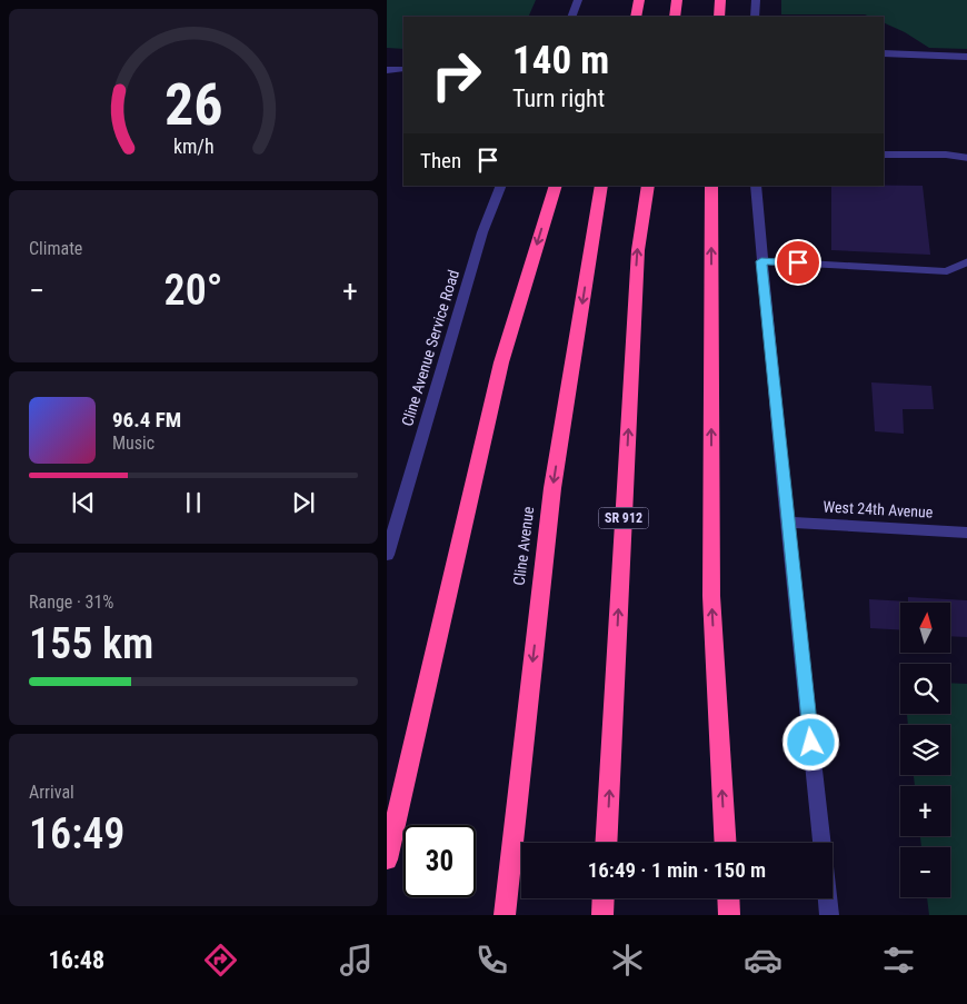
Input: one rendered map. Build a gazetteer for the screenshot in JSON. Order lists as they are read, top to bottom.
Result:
{
  "streets": {
    "highway": ["SR 912", "Cline Avenue"],
    "street": ["Cline Avenue Service Road", "West 24th Avenue"]
  },
  "north": "top",
  "page": {
    "turn": ["140 m", "Turn right"],
    "then": "Then",
    "tile": [
      "Climate",
      ["Range · 31%", "155 km"],
      ["Arrival", "16:49"]
    ],
    "heat": ["−", "20°", "+"],
    "song": ["96.4 FM", "Music"],
    "map_buttons": ["+", "−"],
    "limit": "30",
    "trip": "16:49 · 1 min · 150 m",
    "tabs": "16:48",
    "gauge": ["26", "km/h"]
  }
}
